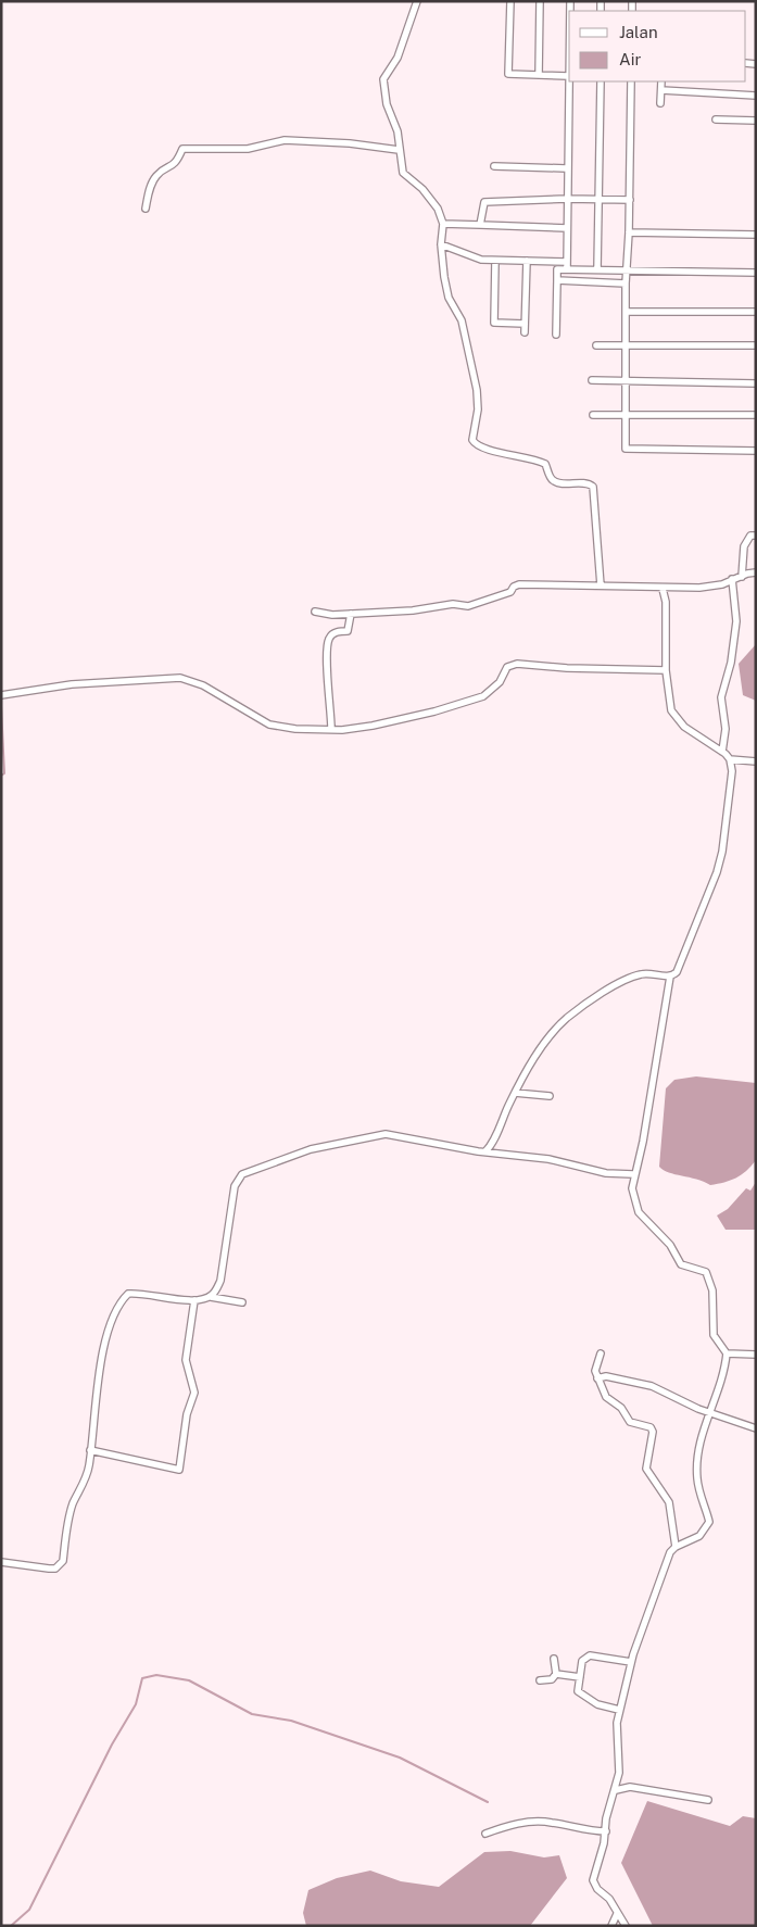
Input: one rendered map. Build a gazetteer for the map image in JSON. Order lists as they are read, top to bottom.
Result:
{
  "legend": ["Jalan", "Air"]
}
